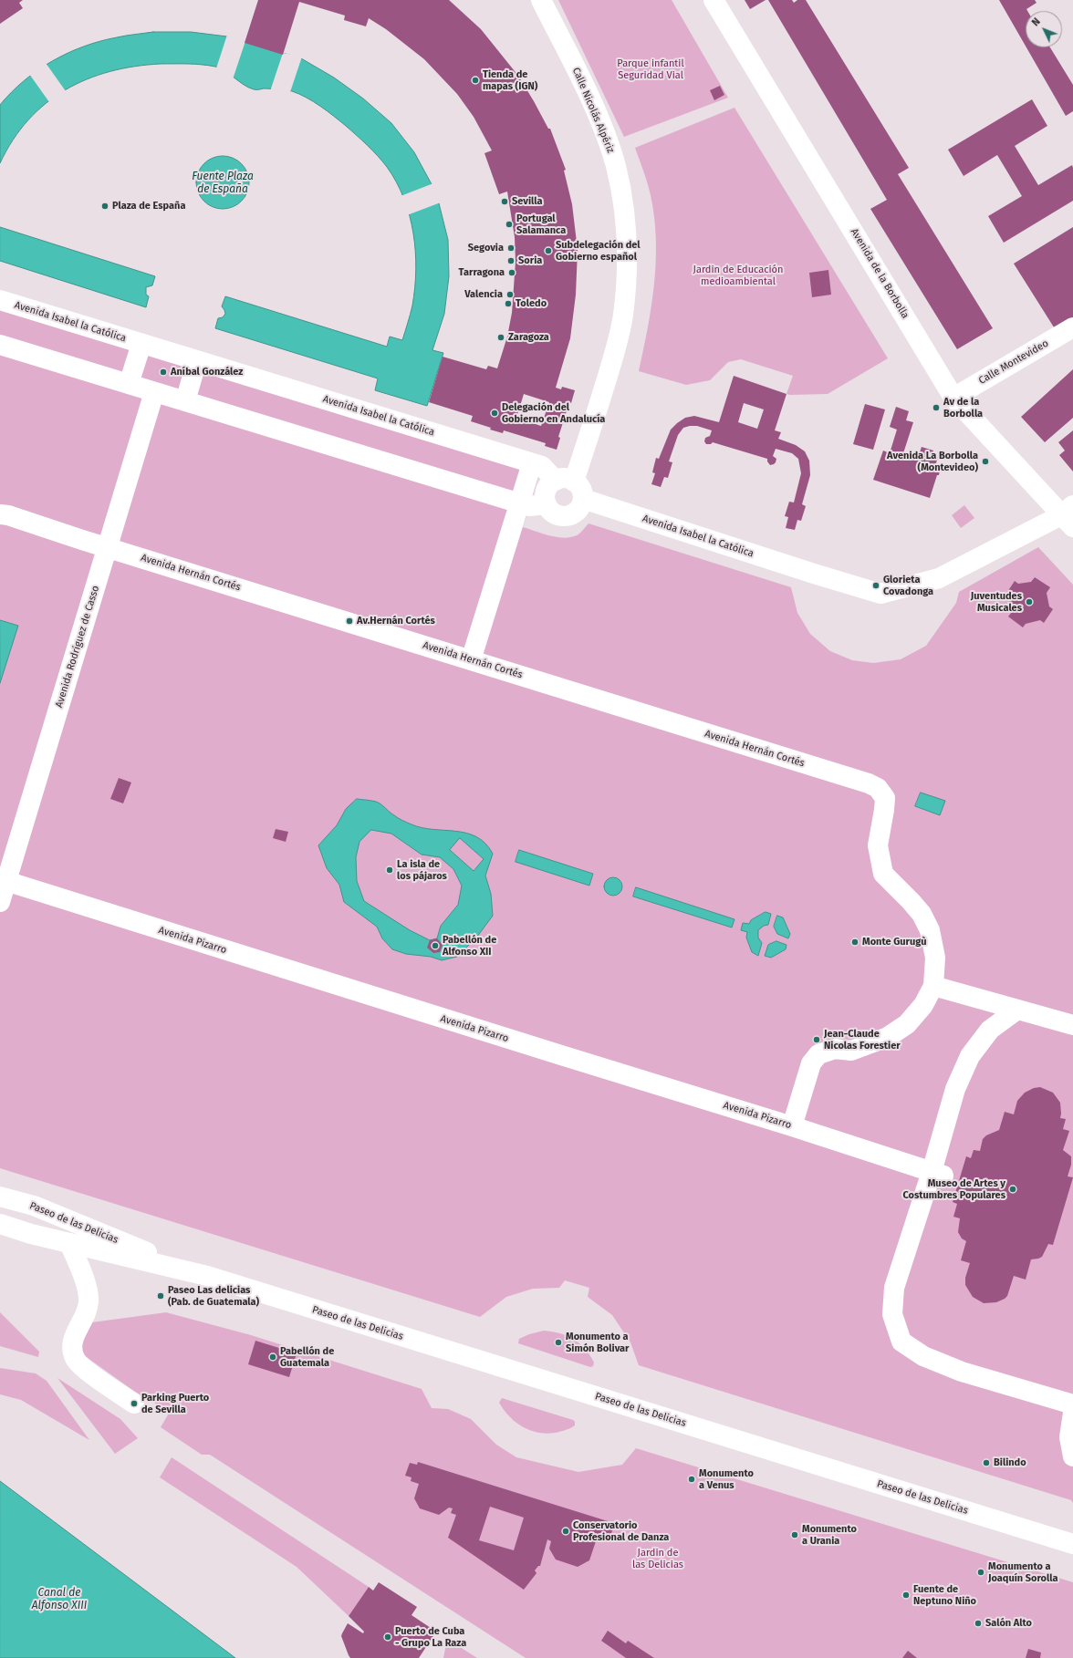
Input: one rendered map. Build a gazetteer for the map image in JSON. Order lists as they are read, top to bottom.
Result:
{
  "streets": {
    "street": [
      "Calle Nicolás Alpériz",
      "Avenida de la Borbolla",
      "Avenida Isabel la Católica",
      "Calle Montevideo",
      "Avenida Hernán Cortés",
      "Avenida Rodríguez de Casso",
      "Avenida Pizarro",
      "Paseo de las Delicias"
    ]
  },
  "crossings": [
    ["Calle Nicolás Alpériz", "Avenida Isabel la Católica"],
    ["Avenida de la Borbolla", "Avenida Isabel la Católica"],
    ["Avenida de la Borbolla", "Calle Montevideo"],
    ["Avenida Hernán Cortés", "Avenida Rodríguez de Casso"],
    ["Avenida Rodríguez de Casso", "Avenida Pizarro"]
  ],
  "water": ["Fuente Plaza de España", "Canal de Alfonso XIII"],
  "parks": ["Parque infantil Seguridad Vial", "Jardin de Educación medioambiental", "Jardin de las Delicias"],
  "places": [
    "Tienda de mapas (IGN)",
    "Sevilla",
    "Plaza de España",
    "Portugal Salamanca",
    "Segovia",
    "Subdelegación del Gobierno español",
    "Soria",
    "Tarragona",
    "Valencia",
    "Toledo",
    "Zaragoza",
    "Aníbal González",
    "Av de la Borbolla",
    "Delegación del Gobierno en Andalucía",
    "Avenida La Borbolla (Montevideo)",
    "Glorieta Covadonga",
    "Juventudes Musicales",
    "Av.Hernán Cortés",
    "La isla de los pájaros",
    "Monte Gurugù",
    "Pabellón de Alfonso XII",
    "Jean-Claude Nicolas Forestier",
    "Museo de Artes y Costumbres Populares",
    "Paseo Las delicias (Pab. de Guatemala)",
    "Monumento a Simón Bolivar",
    "Pabellón de Guatemala",
    "Parking Puerto de Sevilla",
    "Bilindo",
    "Monumento a Venus",
    "Conservatorio Profesional de Danza",
    "Monumento a Urania",
    "Monumento a Joaquín Sorolla",
    "Fuente de Neptuno Niño",
    "Salón Alto",
    "Puerto de Cuba - Grupo La Raza"
  ],
  "north": "top left"
}
